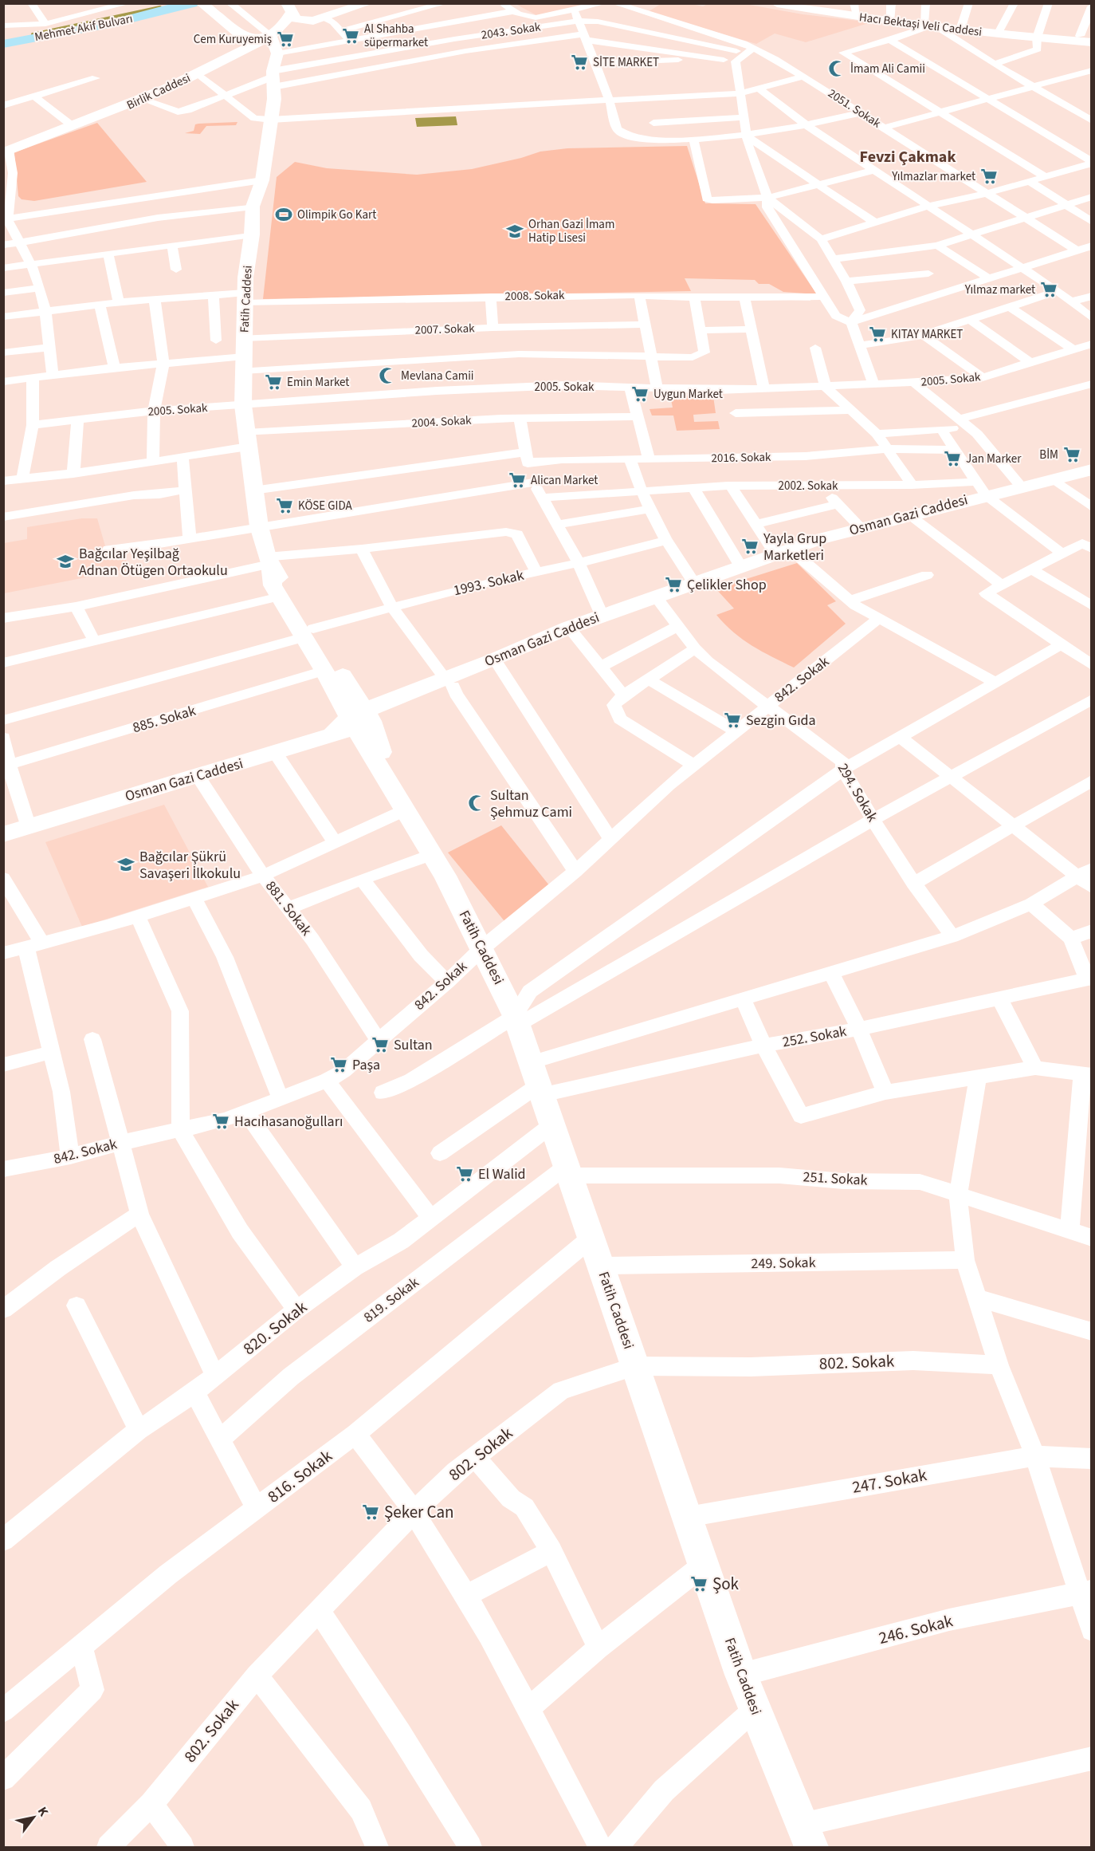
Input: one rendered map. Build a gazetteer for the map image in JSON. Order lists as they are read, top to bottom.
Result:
{
  "streets": {
    "main road": [
      "Hacı Bektaşi Veli Caddesi",
      "Mehmet Akif Bulvarı",
      "Birlik Caddesi",
      "Fatih Caddesi",
      "Osman Gazi Caddesi"
    ],
    "street": [
      "2043. Sokak",
      "2051. Sokak",
      "2008. Sokak",
      "2007. Sokak",
      "2005. Sokak",
      "2004. Sokak",
      "2016. Sokak",
      "2002. Sokak",
      "1993. Sokak",
      "842. Sokak",
      "885. Sokak",
      "294. Sokak",
      "881. Sokak",
      "252. Sokak",
      "251. Sokak",
      "249. Sokak",
      "819. Sokak",
      "820. Sokak",
      "802. Sokak",
      "816. Sokak",
      "247. Sokak",
      "246. Sokak"
    ]
  },
  "crossings": [
    ["2043. Sokak", "2051. Sokak"],
    ["2043. Sokak", "Fatih Caddesi"],
    ["2008. Sokak", "Fatih Caddesi"],
    ["Fatih Caddesi", "2007. Sokak"],
    ["Fatih Caddesi", "2005. Sokak"],
    ["Fatih Caddesi", "2004. Sokak"],
    ["Fatih Caddesi", "2016. Sokak"],
    ["Fatih Caddesi", "Osman Gazi Caddesi"],
    ["Fatih Caddesi", "1993. Sokak"],
    ["Fatih Caddesi", "842. Sokak"],
    ["Fatih Caddesi", "885. Sokak"],
    ["Fatih Caddesi", "252. Sokak"],
    ["Fatih Caddesi", "251. Sokak"],
    ["Fatih Caddesi", "249. Sokak"],
    ["Fatih Caddesi", "819. Sokak"],
    ["Fatih Caddesi", "820. Sokak"],
    ["Fatih Caddesi", "802. Sokak"],
    ["Fatih Caddesi", "816. Sokak"],
    ["Fatih Caddesi", "247. Sokak"],
    ["Fatih Caddesi", "246. Sokak"],
    ["2002. Sokak", "Osman Gazi Caddesi"],
    ["Osman Gazi Caddesi", "294. Sokak"],
    ["Osman Gazi Caddesi", "881. Sokak"],
    ["842. Sokak", "294. Sokak"],
    ["842. Sokak", "881. Sokak"],
    ["251. Sokak", "819. Sokak"]
  ],
  "districts": ["Fevzi Çakmak"],
  "places": {
    "supermarket": [
      "Al Shahba süpermarket",
      "Cem Kuruyemiş",
      "SİTE MARKET",
      "Yılmazlar market",
      "Yılmaz market",
      "KITAY MARKET",
      "Emin Market",
      "Uygun Market",
      "BİM",
      "Jan Marker",
      "Alican Market",
      "KÖSE GIDA",
      "Yayla Grup Marketleri",
      "Çelikler Shop",
      "Sezgin Gıda",
      "Sultan",
      "Paşa",
      "Hacıhasanoğulları",
      "El Walid",
      "Şeker Can",
      "Şok"
    ],
    "mosque": ["İmam Ali Camii", "Mevlana Camii", "Sultan Şehmuz Cami"],
    "sports": ["Olimpik Go Kart"],
    "school or university": ["Orhan Gazi İmam Hatip Lisesi", "Bağcılar Yeşilbağ Adnan Ötügen Ortaokulu", "Bağcılar Şükrü Savaşeri İlkokulu"]
  },
  "north": "top right"
}
